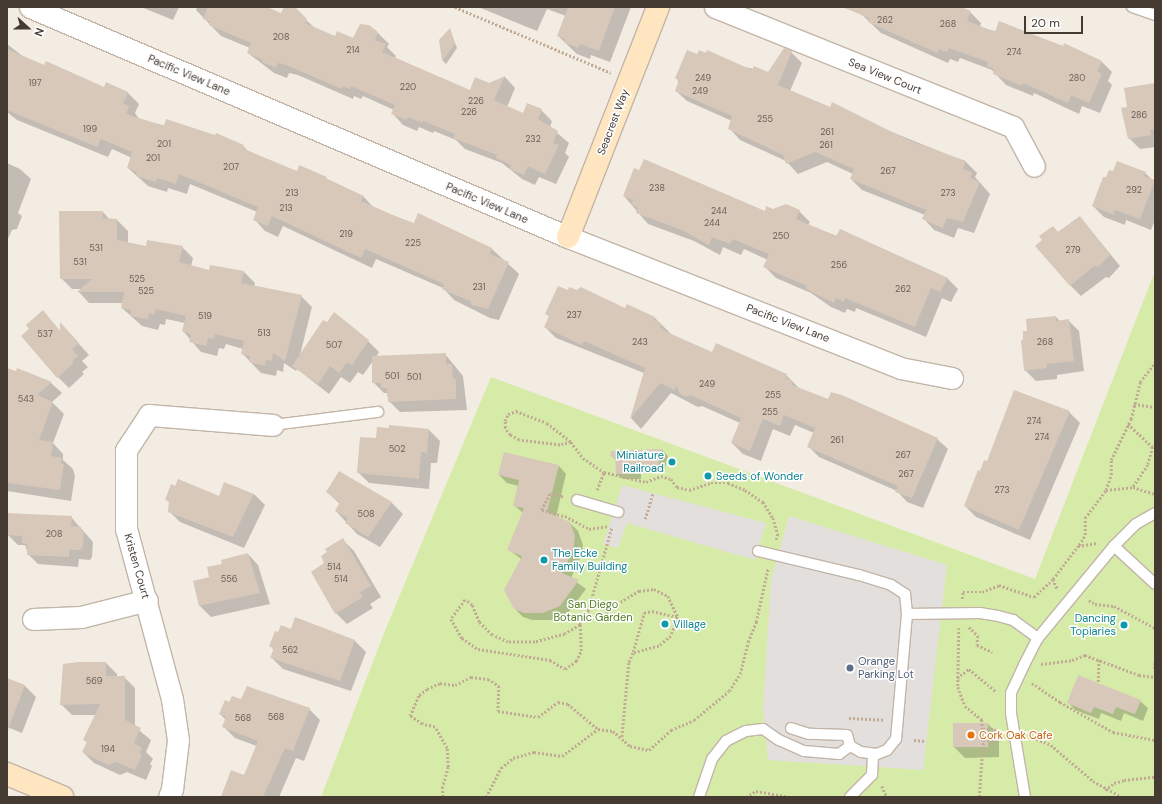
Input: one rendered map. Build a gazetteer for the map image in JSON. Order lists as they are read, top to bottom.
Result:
{
  "streets": {
    "street": [
      "Pacific View Lane",
      "Sea View Court",
      "Seacrest Way",
      "Kristen Court"
    ]
  },
  "crossings": [
    ["Pacific View Lane", "Seacrest Way"]
  ],
  "parks": ["San Diego Botanic Garden"],
  "places": [
    "Miniature Railroad",
    "Seeds of Wonder",
    "The Ecke Family Building",
    "Village",
    "Dancing Topiaries",
    "Orange Parking Lot",
    "Cork Oak Cafe"
  ],
  "house_numbers": [
    "262",
    "268",
    "208",
    "214",
    "274",
    "249",
    "280",
    "197",
    "220",
    "249",
    "226",
    "226",
    "286",
    "255",
    "199",
    "261",
    "232",
    "201",
    "261",
    "201",
    "207",
    "267",
    "238",
    "292",
    "213",
    "273",
    "213",
    "244",
    "244",
    "219",
    "250",
    "225",
    "531",
    "279",
    "531",
    "256",
    "525",
    "231",
    "262",
    "525",
    "237",
    "519",
    "513",
    "537",
    "243",
    "268",
    "507",
    "501",
    "501",
    "249",
    "255",
    "543",
    "255",
    "274",
    "274",
    "261",
    "502",
    "267",
    "267",
    "273",
    "508",
    "208",
    "514",
    "556",
    "514",
    "562",
    "569",
    "568",
    "568",
    "194"
  ],
  "scale_bar": "20 m",
  "north": "right"
}
